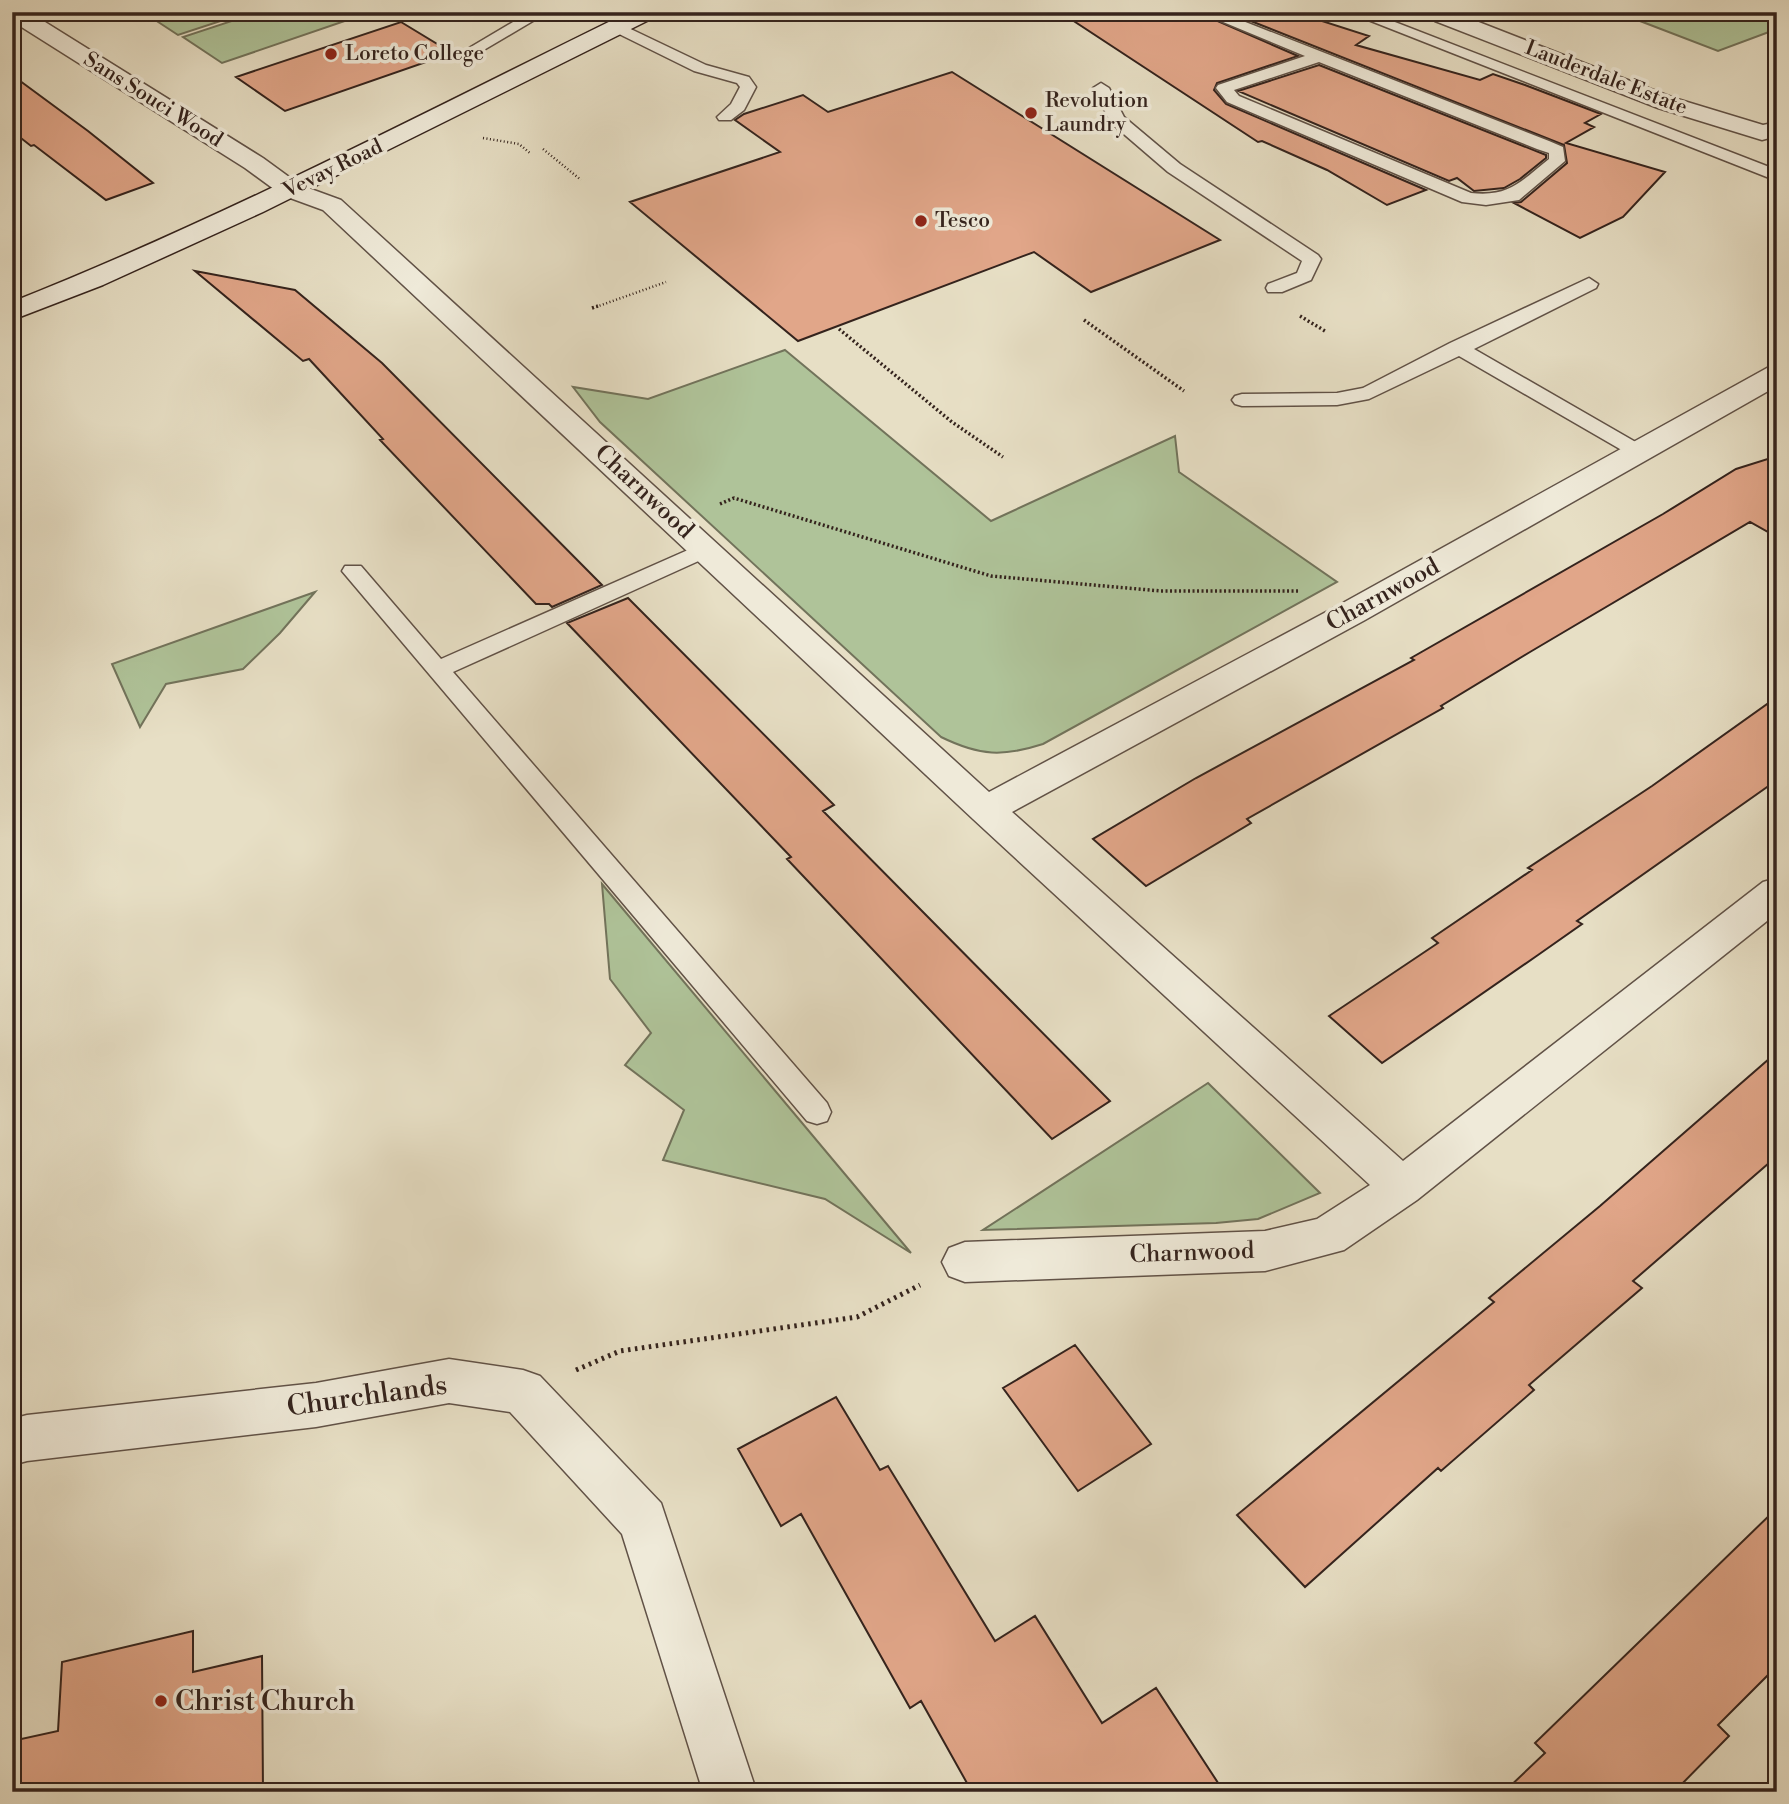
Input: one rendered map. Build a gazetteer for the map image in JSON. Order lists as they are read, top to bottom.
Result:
{
  "streets": {
    "street": [
      "Lauderdale Estate",
      "Sans Souci Wood",
      "Vevay Road",
      "Charnwood",
      "Churchlands"
    ]
  },
  "crossings": [
    ["Sans Souci Wood", "Vevay Road"],
    ["Sans Souci Wood", "Charnwood"],
    ["Vevay Road", "Charnwood"]
  ],
  "places": [
    "Loreto College",
    "Revolution Laundry",
    "Tesco",
    "Christ Church"
  ]
}
